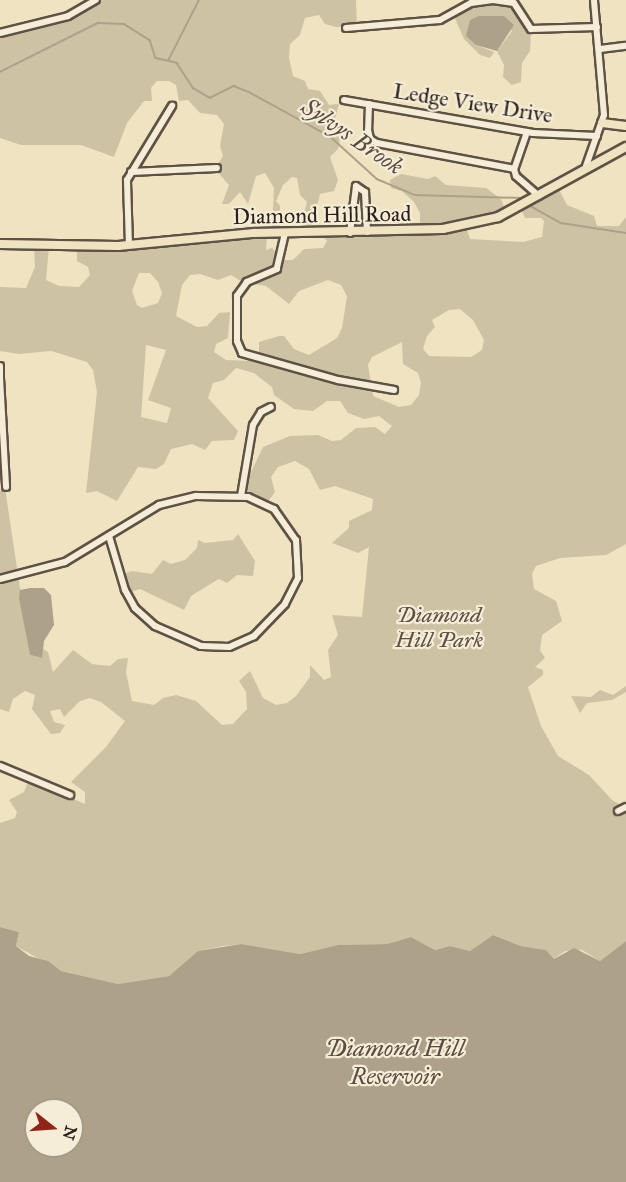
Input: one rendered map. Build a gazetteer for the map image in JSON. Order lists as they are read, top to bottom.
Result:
{
  "streets": {
    "main road": ["Diamond Hill Road"],
    "street": ["Ledge View Drive"]
  },
  "water": ["Sylvys Brook", "Diamond Hill Reservoir"],
  "parks": ["Diamond Hill Park"],
  "north": "right"
}
